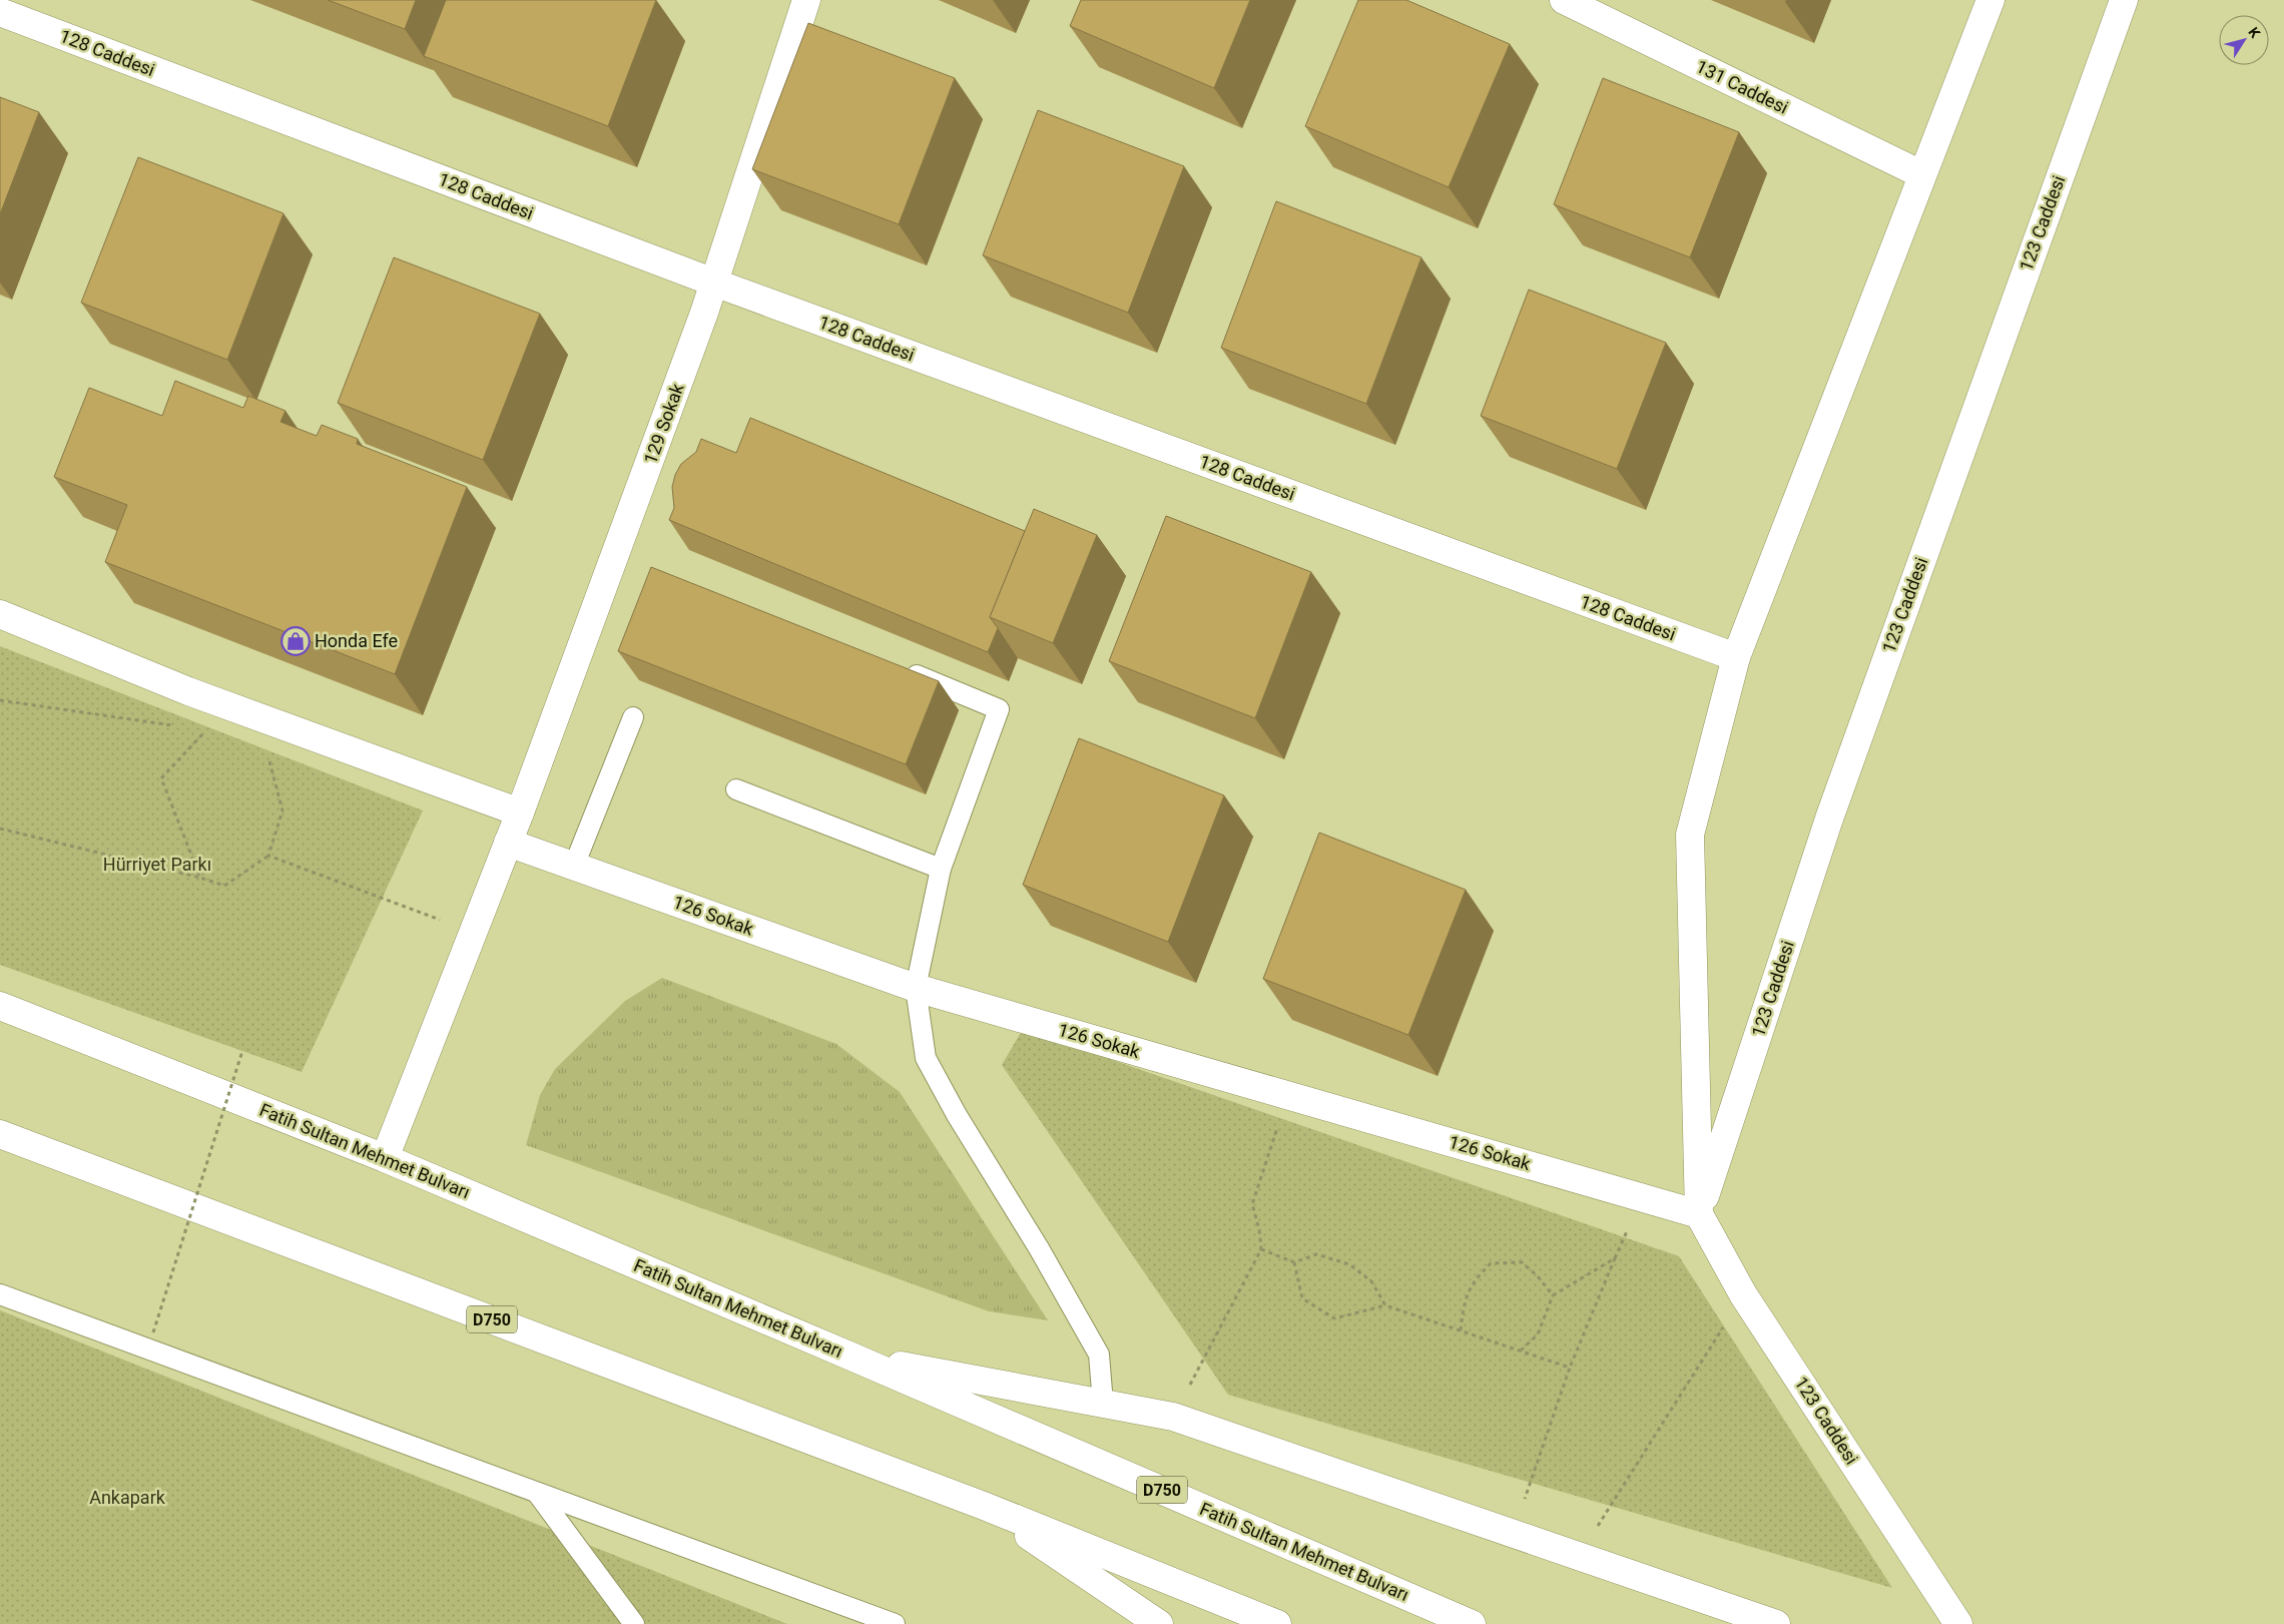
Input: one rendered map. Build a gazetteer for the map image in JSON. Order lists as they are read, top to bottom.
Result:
{
  "streets": {
    "main road": [
      "128 Caddesi",
      "131 Caddesi",
      "123 Caddesi",
      "129 Sokak",
      "126 Sokak",
      "Fatih Sultan Mehmet Bulvarı",
      "D750"
    ]
  },
  "crossings": [
    ["128 Caddesi", "123 Caddesi"],
    ["128 Caddesi", "129 Sokak"],
    ["131 Caddesi", "123 Caddesi"],
    ["123 Caddesi", "126 Sokak"],
    ["129 Sokak", "126 Sokak"],
    ["129 Sokak", "Fatih Sultan Mehmet Bulvarı"]
  ],
  "parks": ["Hürriyet Parkı", "Ankapark"],
  "places": {
    "shop": ["Honda Efe"]
  },
  "north": "top right"
}
